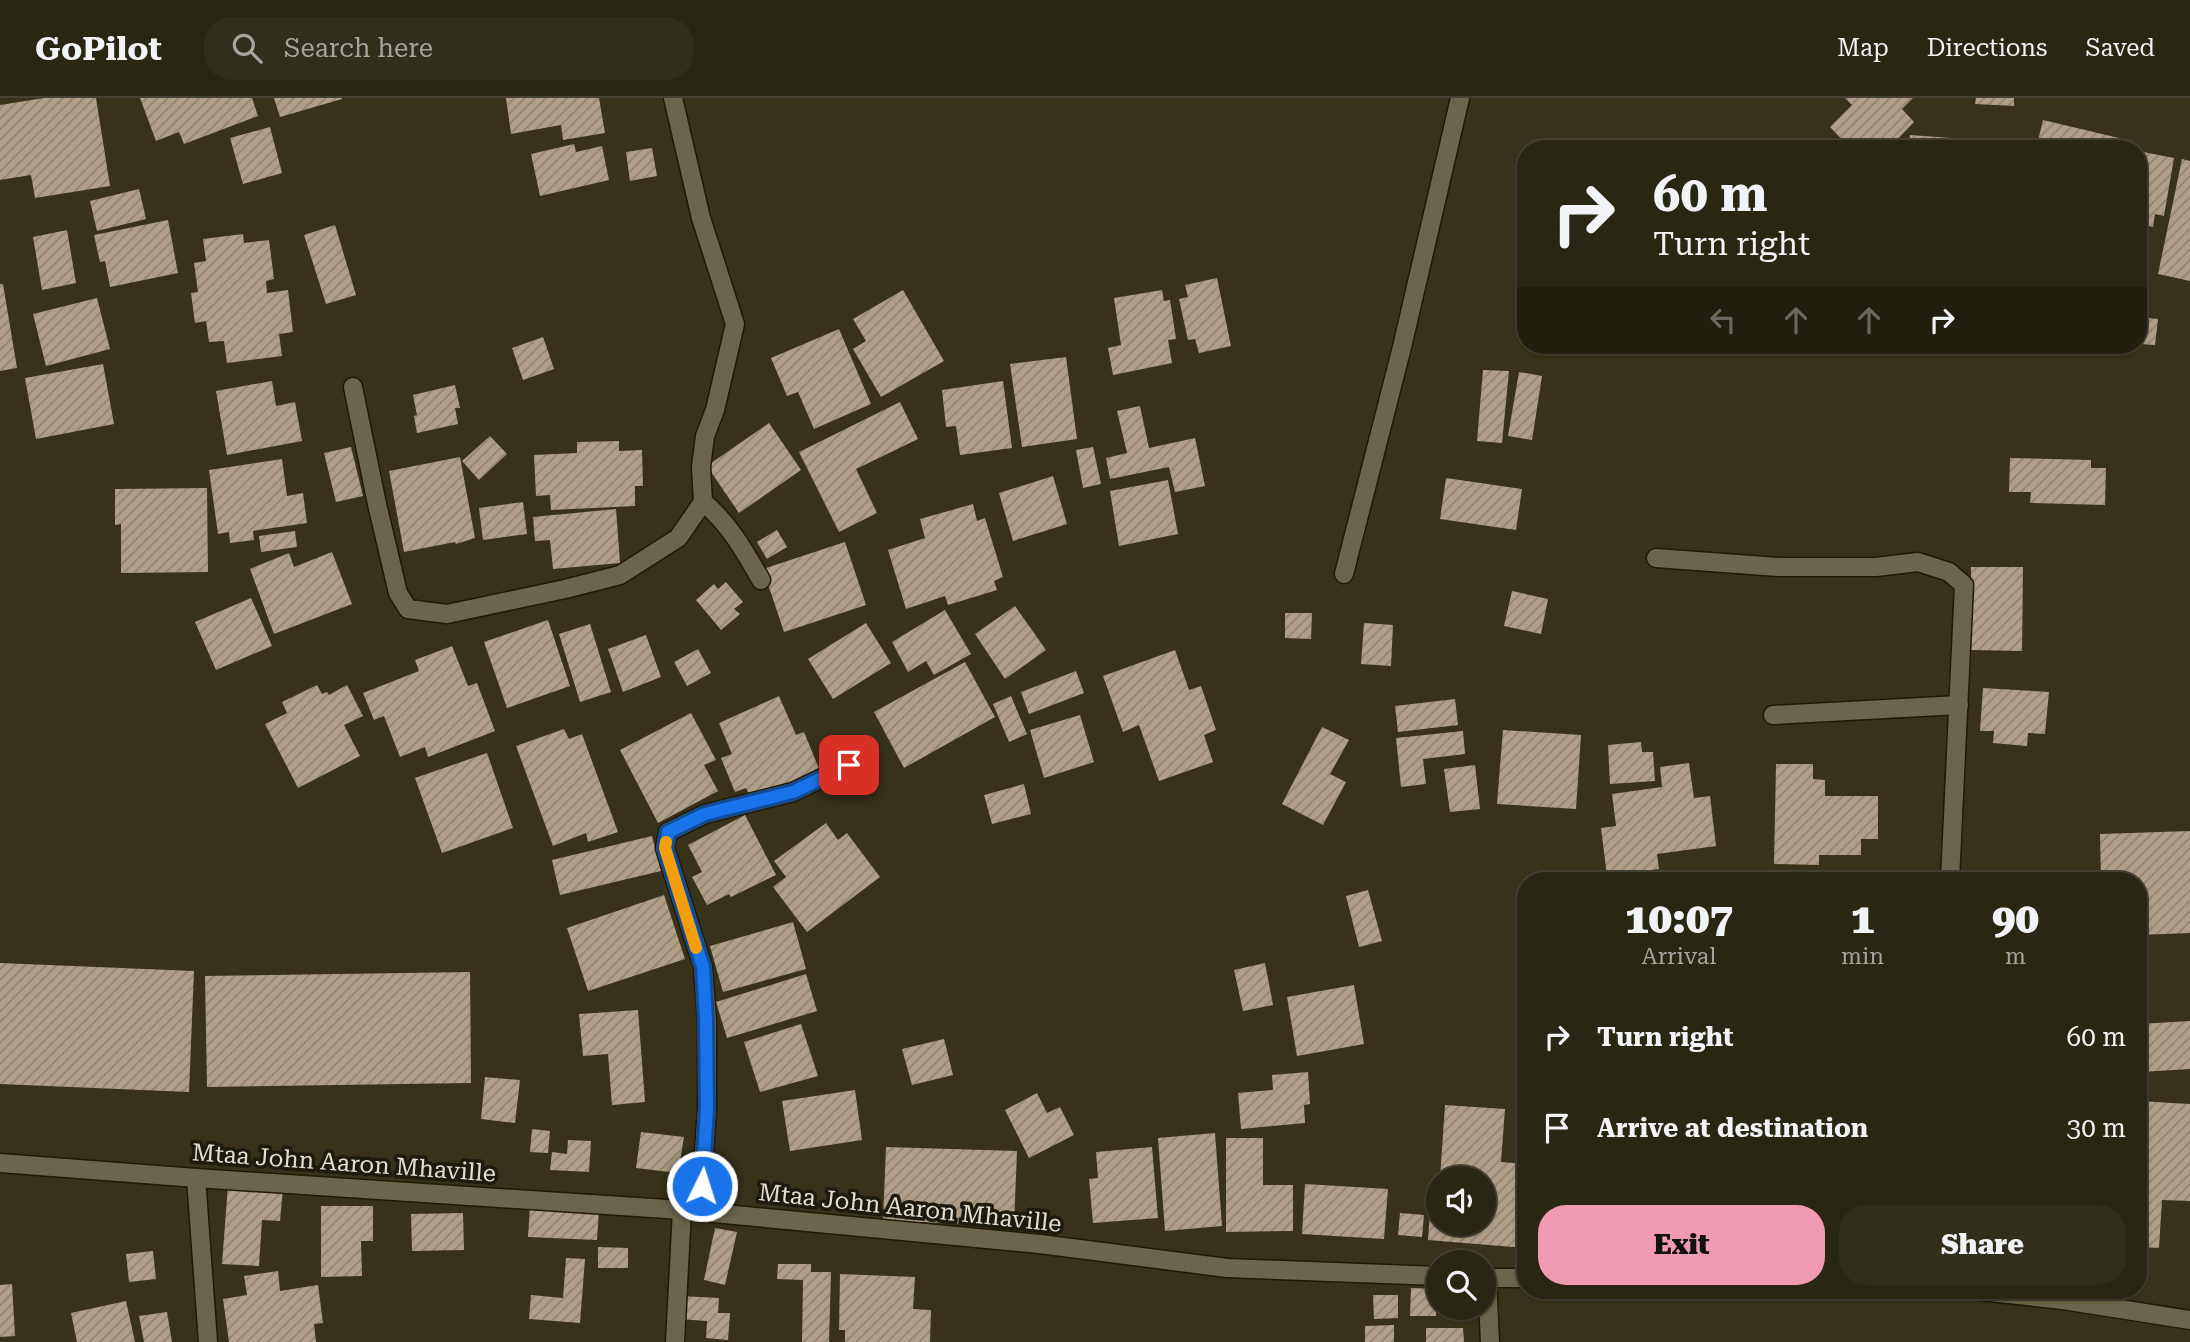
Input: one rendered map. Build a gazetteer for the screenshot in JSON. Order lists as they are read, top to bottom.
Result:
{
  "streets": {
    "street": ["Mtaa John Aaron Mhaville"]
  },
  "page": {
    "header": "GoPilot",
    "search": "Search here",
    "nav": ["Map", "Directions", "Saved"],
    "turn": ["60 m", "Turn right"],
    "eta": [
      "10:07",
      "Arrival",
      "1",
      "min",
      "90",
      "m"
    ],
    "list": [
      {
        "name": "Turn right",
        "value": "60 m"
      },
      {
        "name": "Arrive at destination",
        "value": "30 m"
      }
    ],
    "buttons": ["Exit", "Share"]
  }
}
